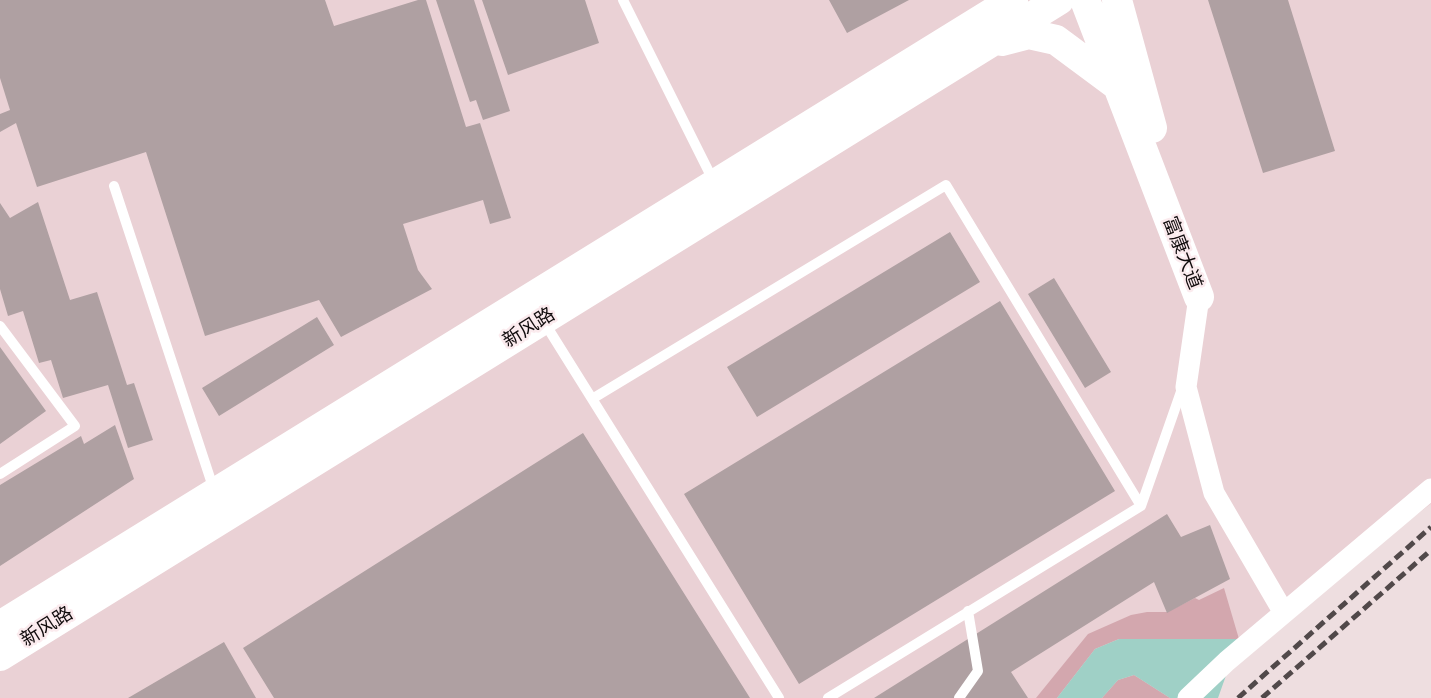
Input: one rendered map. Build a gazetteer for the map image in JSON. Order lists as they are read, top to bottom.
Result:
{
  "streets": {
    "main road": ["富康大道", "新风路"]
  }
}
